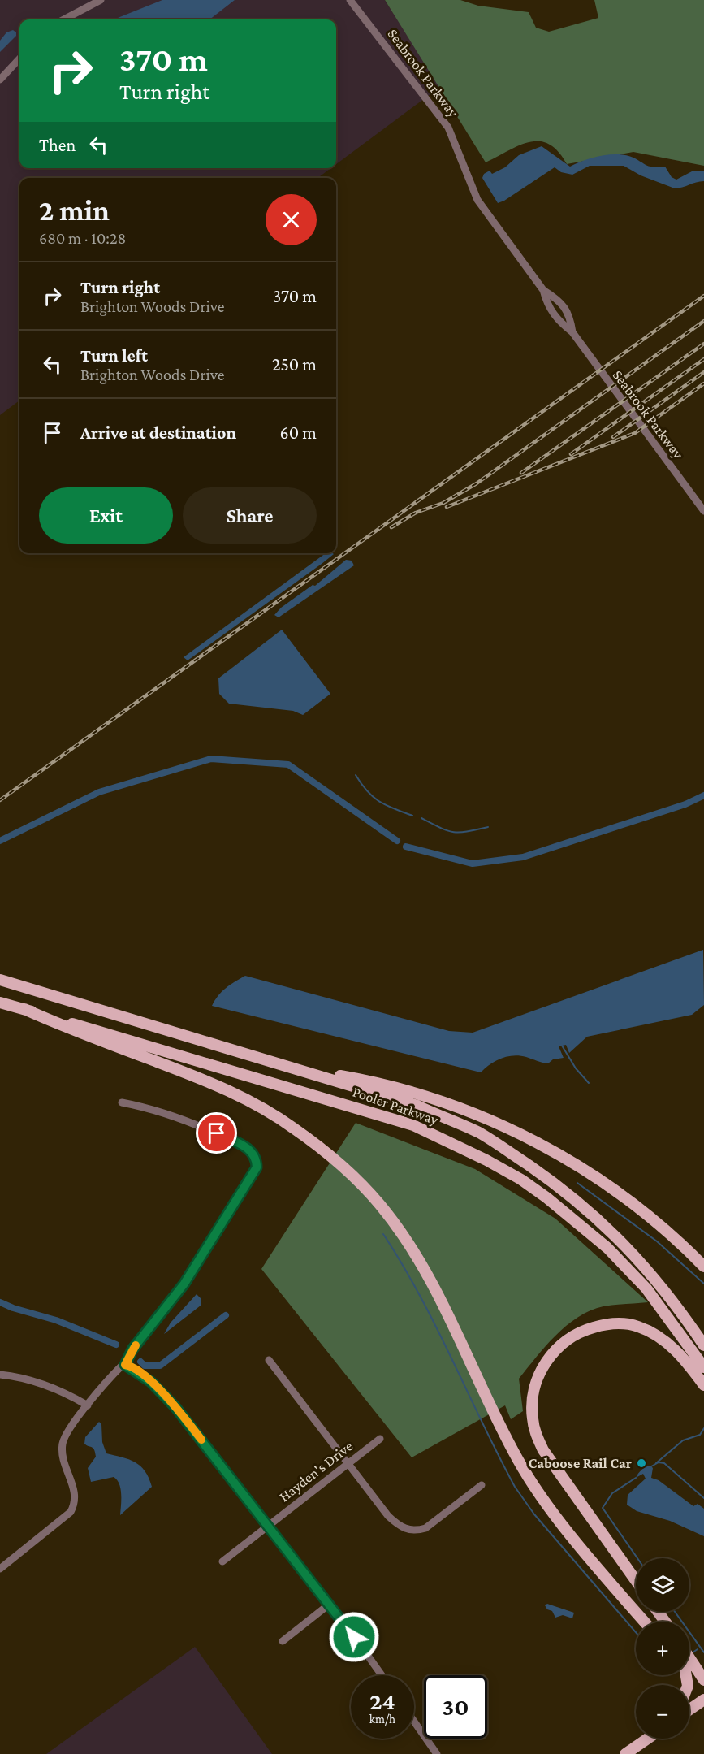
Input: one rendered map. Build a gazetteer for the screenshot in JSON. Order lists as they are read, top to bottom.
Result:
{
  "streets": {
    "main road": ["Pooler Parkway"],
    "street": ["Seabrook Parkway", "Hayden's Drive"]
  },
  "places": ["Caboose Rail Car"],
  "page": {
    "turn": ["370 m", "Turn right"],
    "then": "Then",
    "heading": ["2 min", "680 m · 10:28"],
    "list": [
      {
        "name": "Turn right",
        "note": "Brighton Woods Drive",
        "value": "370 m"
      },
      {
        "name": "Turn left",
        "note": "Brighton Woods Drive",
        "value": "250 m"
      },
      {
        "name": "Arrive at destination",
        "value": "60 m"
      }
    ],
    "buttons": ["Exit", "Share"],
    "map_buttons": ["+", "−"],
    "speed": "24 km/h",
    "limit": "30"
  }
}
